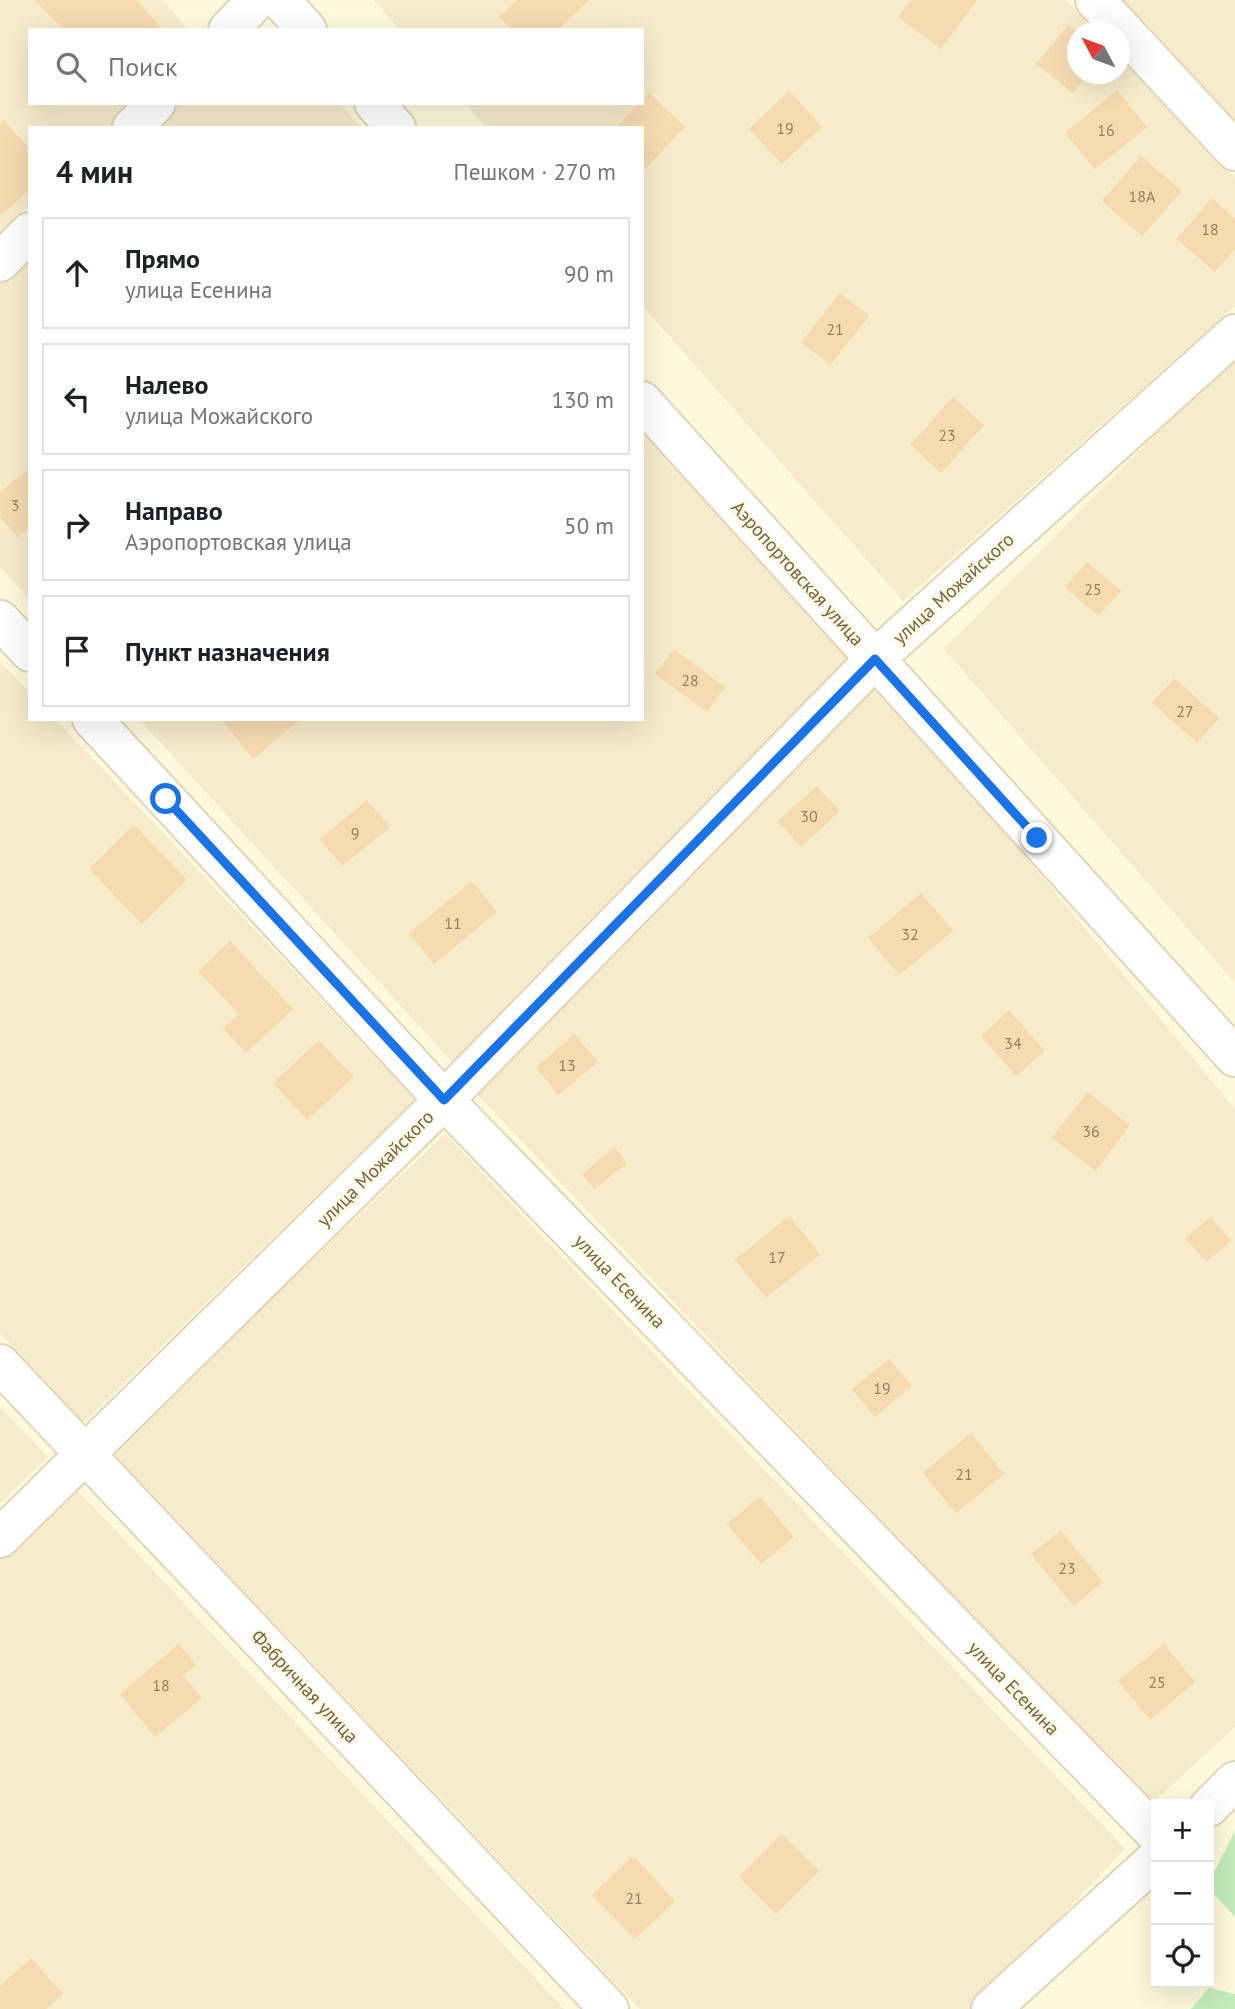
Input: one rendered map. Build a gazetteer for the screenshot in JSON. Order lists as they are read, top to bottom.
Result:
{
  "streets": {
    "street": [
      "Аэропортовская улица",
      "улица Можайского",
      "улица Есенина",
      "Фабричная улица"
    ]
  },
  "crossings": [
    ["Аэропортовская улица", "улица Можайского"],
    ["улица Можайского", "улица Есенина"],
    ["улица Можайского", "Фабричная улица"]
  ],
  "house_numbers": [
    "19",
    "16",
    "18А",
    "18",
    "21",
    "23",
    "3",
    "25",
    "28",
    "27",
    "30",
    "9",
    "11",
    "32",
    "34",
    "13",
    "36",
    "17",
    "19",
    "21",
    "23",
    "25",
    "18",
    "21"
  ],
  "north": "top left",
  "page": {
    "search": "Поиск",
    "heading": ["4 мин", "Пешком · 270 m"],
    "list": [
      ["Прямо", "улица Есенина", "90 m"],
      ["Налево", "улица Можайского", "130 m"],
      ["Направо", "Аэропортовская улица", "50 m"],
      "Пункт назначения"
    ],
    "map_buttons": ["+", "−"]
  }
}
